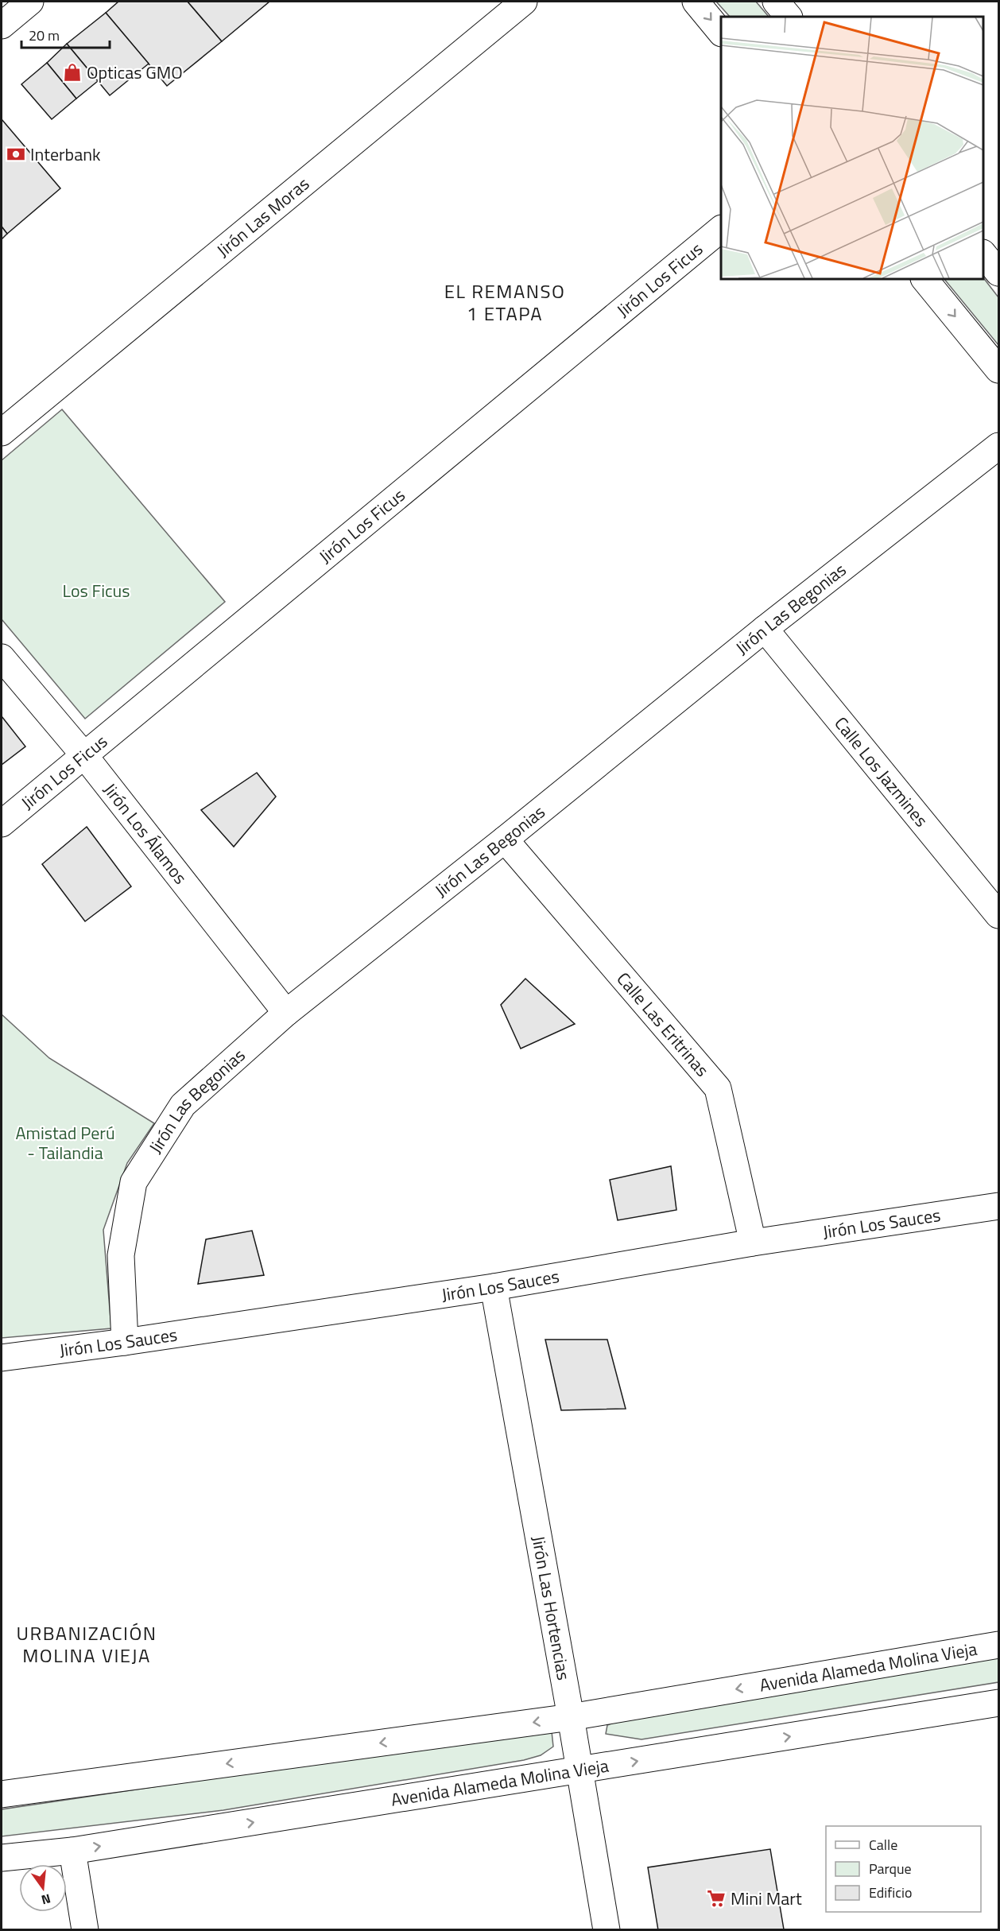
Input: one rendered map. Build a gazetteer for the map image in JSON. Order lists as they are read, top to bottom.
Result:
{
  "streets": {
    "street": [
      "Jirón Las Moras",
      "Jirón Los Ficus",
      "Jirón Las Begonias",
      "Calle Los Jazmines",
      "Jirón Los Álamos",
      "Calle Las Eritrinas",
      "Jirón Los Sauces",
      "Jirón Las Hortencias",
      "Avenida Alameda Molina Vieja"
    ]
  },
  "crossings": [
    ["Jirón Los Ficus", "Jirón Los Álamos"],
    ["Jirón Las Begonias", "Calle Los Jazmines"],
    ["Jirón Las Begonias", "Jirón Los Álamos"],
    ["Jirón Las Begonias", "Calle Las Eritrinas"],
    ["Jirón Las Begonias", "Jirón Los Sauces"],
    ["Calle Las Eritrinas", "Jirón Los Sauces"],
    ["Jirón Los Sauces", "Jirón Las Hortencias"],
    ["Jirón Las Hortencias", "Avenida Alameda Molina Vieja"]
  ],
  "districts": ["EL REMANSO 1 ETAPA", "URBANIZACIÓN MOLINA VIEJA"],
  "parks": ["Los Ficus", "Amistad Perú - Tailandia"],
  "places": {
    "shop": ["Opticas GMO"],
    "bank": ["Interbank"],
    "supermarket": ["Mini Mart"]
  },
  "legend": ["Calle", "Parque", "Edificio"],
  "scale_bar": "20 m",
  "north": "bottom"
}
